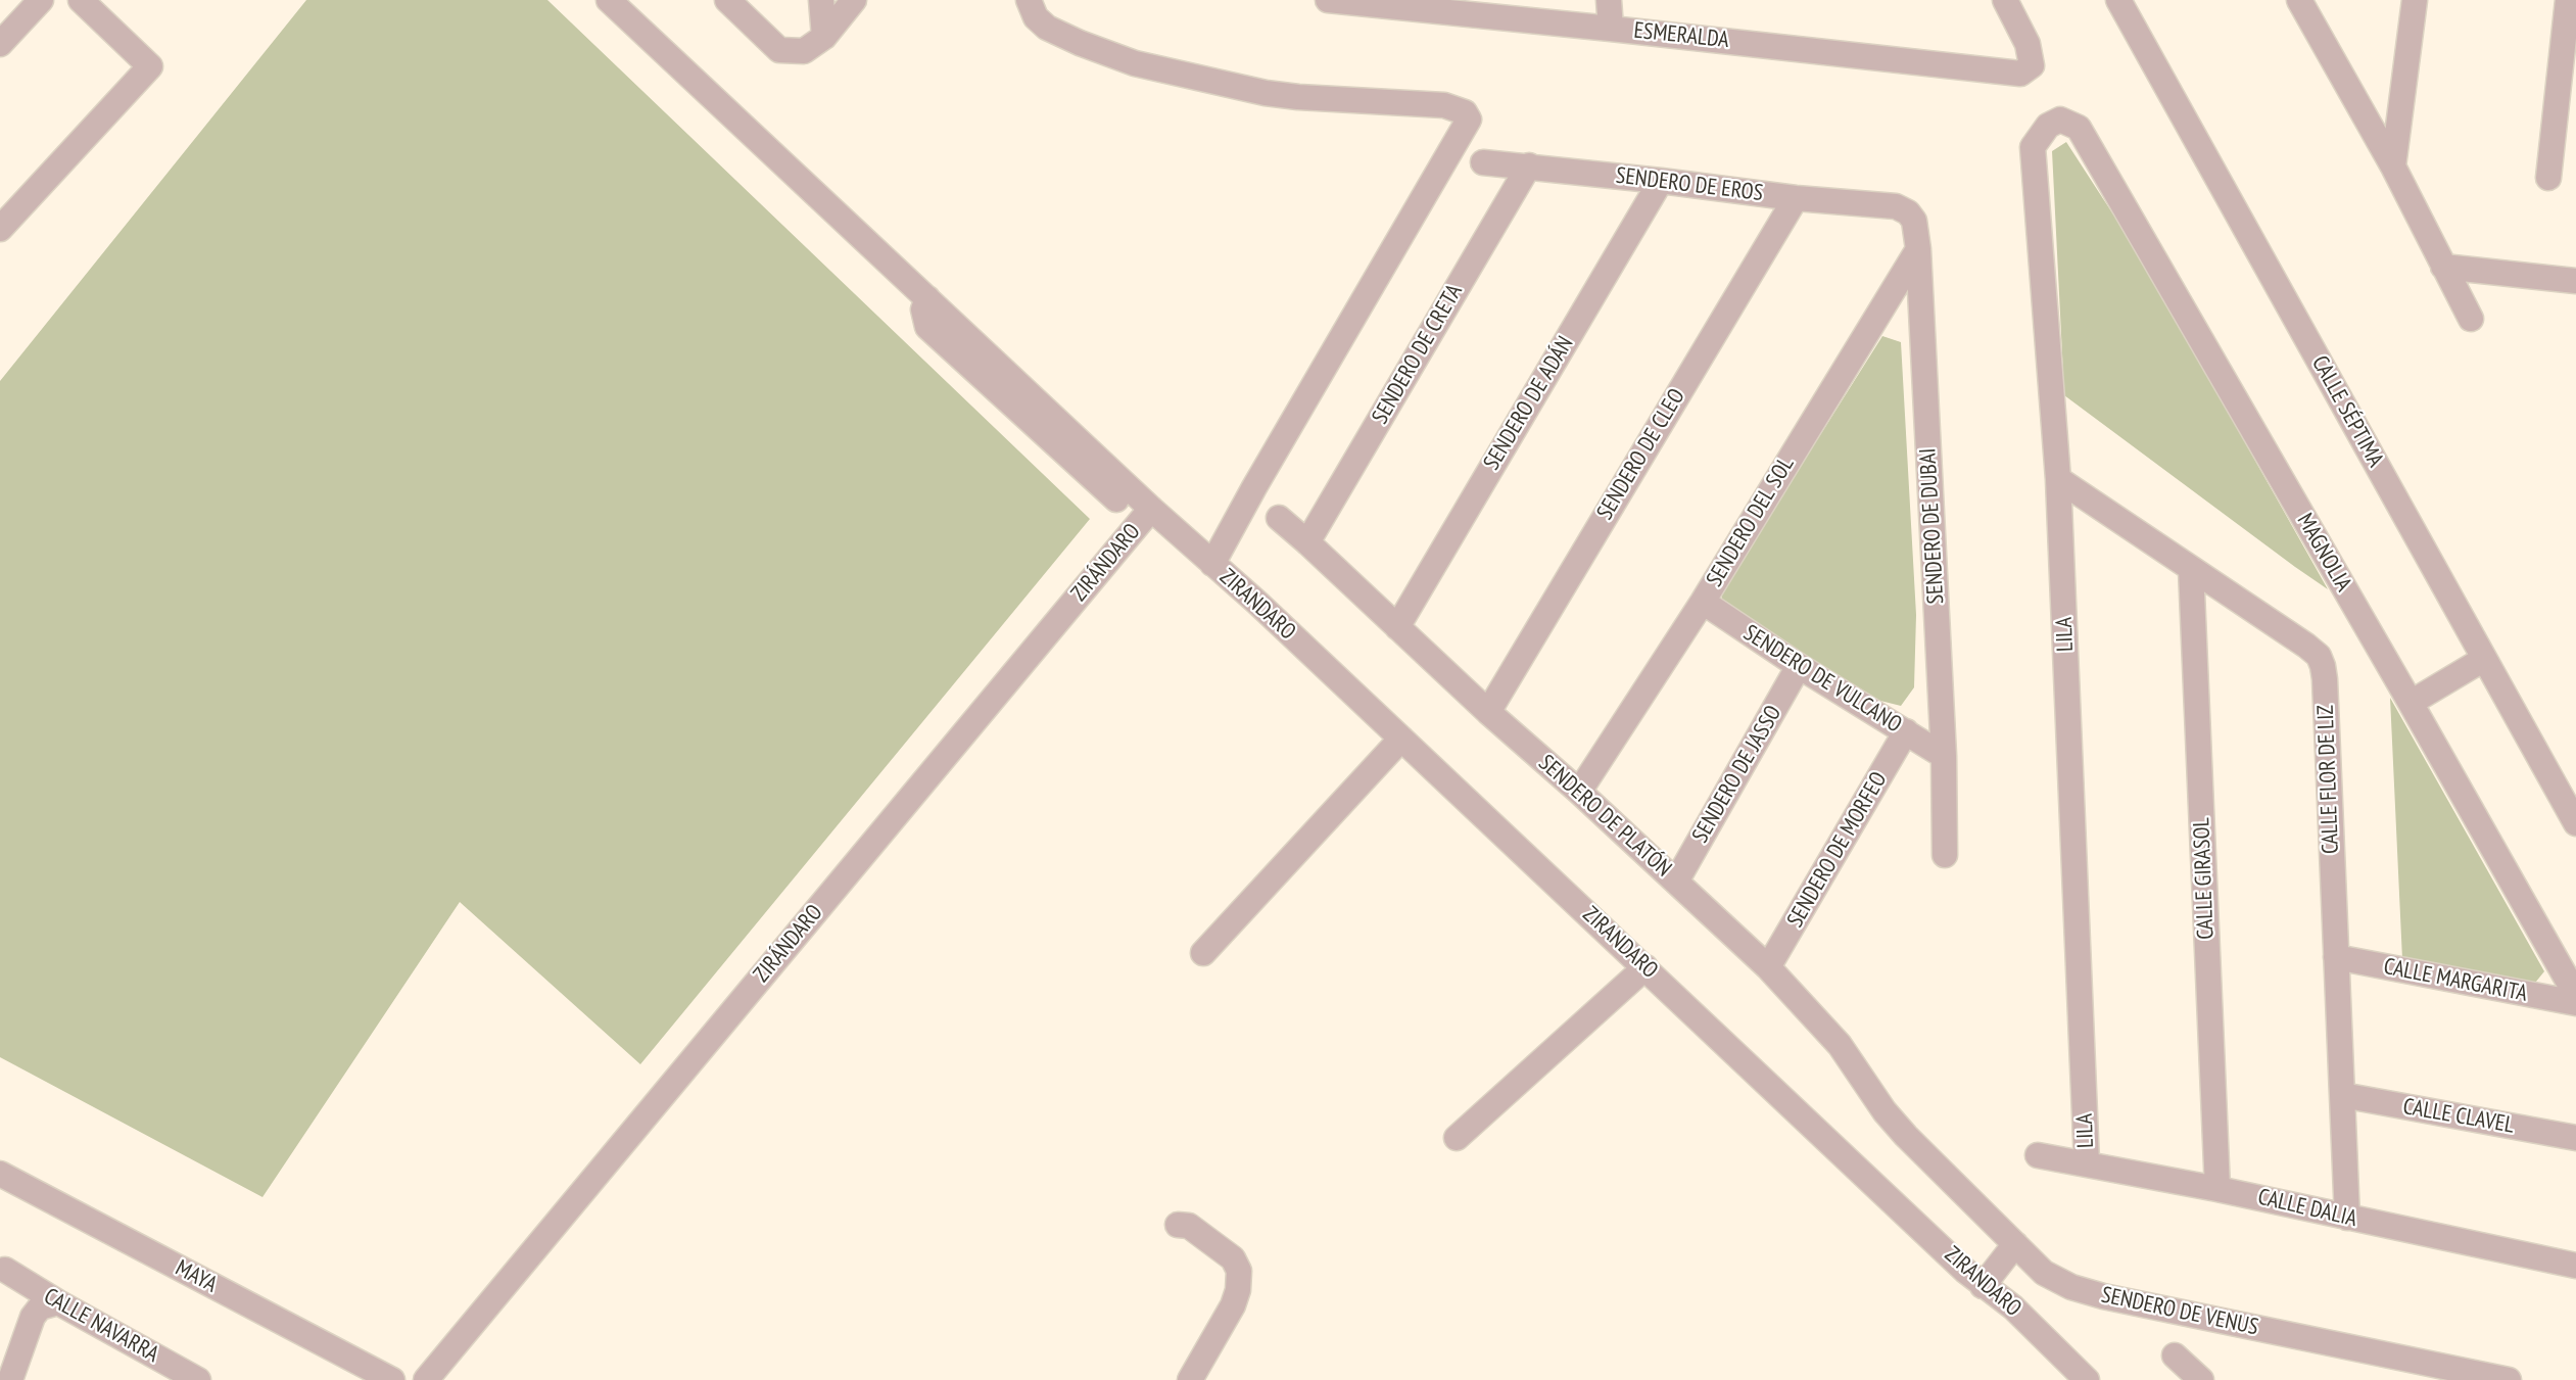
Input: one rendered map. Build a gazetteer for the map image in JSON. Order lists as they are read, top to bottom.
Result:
{
  "streets": {
    "street": [
      "ESMERALDA",
      "SENDERO DE EROS",
      "SENDERO DE CRETA",
      "SENDERO DE ADÁN",
      "CALLE SÉPTIMA",
      "SENDERO DE CLEO",
      "SENDERO DEL SOL",
      "SENDERO DE DUBAI",
      "MAGNOLIA",
      "ZIRÁNDARO",
      "ZIRANDARO",
      "LILA",
      "SENDERO DE VULCANO",
      "SENDERO DE JASSO",
      "CALLE FLOR DE LIZ",
      "SENDERO DE PLATÓN",
      "SENDERO DE MORFEO",
      "CALLE GIRASOL",
      "CALLE MARGARITA",
      "CALLE CLAVEL",
      "CALLE DALIA",
      "MAYA",
      "SENDERO DE VENUS",
      "CALLE NAVARRA"
    ]
  },
  "crossings": [
    ["SENDERO DE EROS", "SENDERO DE CRETA"],
    ["SENDERO DE EROS", "SENDERO DE ADÁN"],
    ["SENDERO DE EROS", "SENDERO DE CLEO"],
    ["SENDERO DE EROS", "SENDERO DE DUBAI"],
    ["SENDERO DE CRETA", "SENDERO DE PLATÓN"],
    ["SENDERO DE ADÁN", "SENDERO DE PLATÓN"],
    ["SENDERO DE CLEO", "SENDERO DE PLATÓN"],
    ["SENDERO DEL SOL", "SENDERO DE DUBAI"],
    ["SENDERO DEL SOL", "SENDERO DE VULCANO"],
    ["SENDERO DEL SOL", "SENDERO DE PLATÓN"],
    ["SENDERO DE DUBAI", "SENDERO DE VULCANO"],
    ["MAGNOLIA", "LILA"],
    ["ZIRÁNDARO", "ZIRANDARO"],
    ["LILA", "CALLE FLOR DE LIZ"],
    ["LILA", "CALLE DALIA"],
    ["SENDERO DE VULCANO", "SENDERO DE JASSO"],
    ["SENDERO DE VULCANO", "SENDERO DE MORFEO"],
    ["SENDERO DE JASSO", "SENDERO DE PLATÓN"],
    ["CALLE FLOR DE LIZ", "CALLE GIRASOL"],
    ["CALLE FLOR DE LIZ", "CALLE MARGARITA"],
    ["CALLE FLOR DE LIZ", "CALLE CLAVEL"],
    ["CALLE FLOR DE LIZ", "CALLE DALIA"],
    ["SENDERO DE PLATÓN", "SENDERO DE MORFEO"],
    ["SENDERO DE PLATÓN", "SENDERO DE VENUS"],
    ["CALLE GIRASOL", "CALLE DALIA"]
  ]
}
